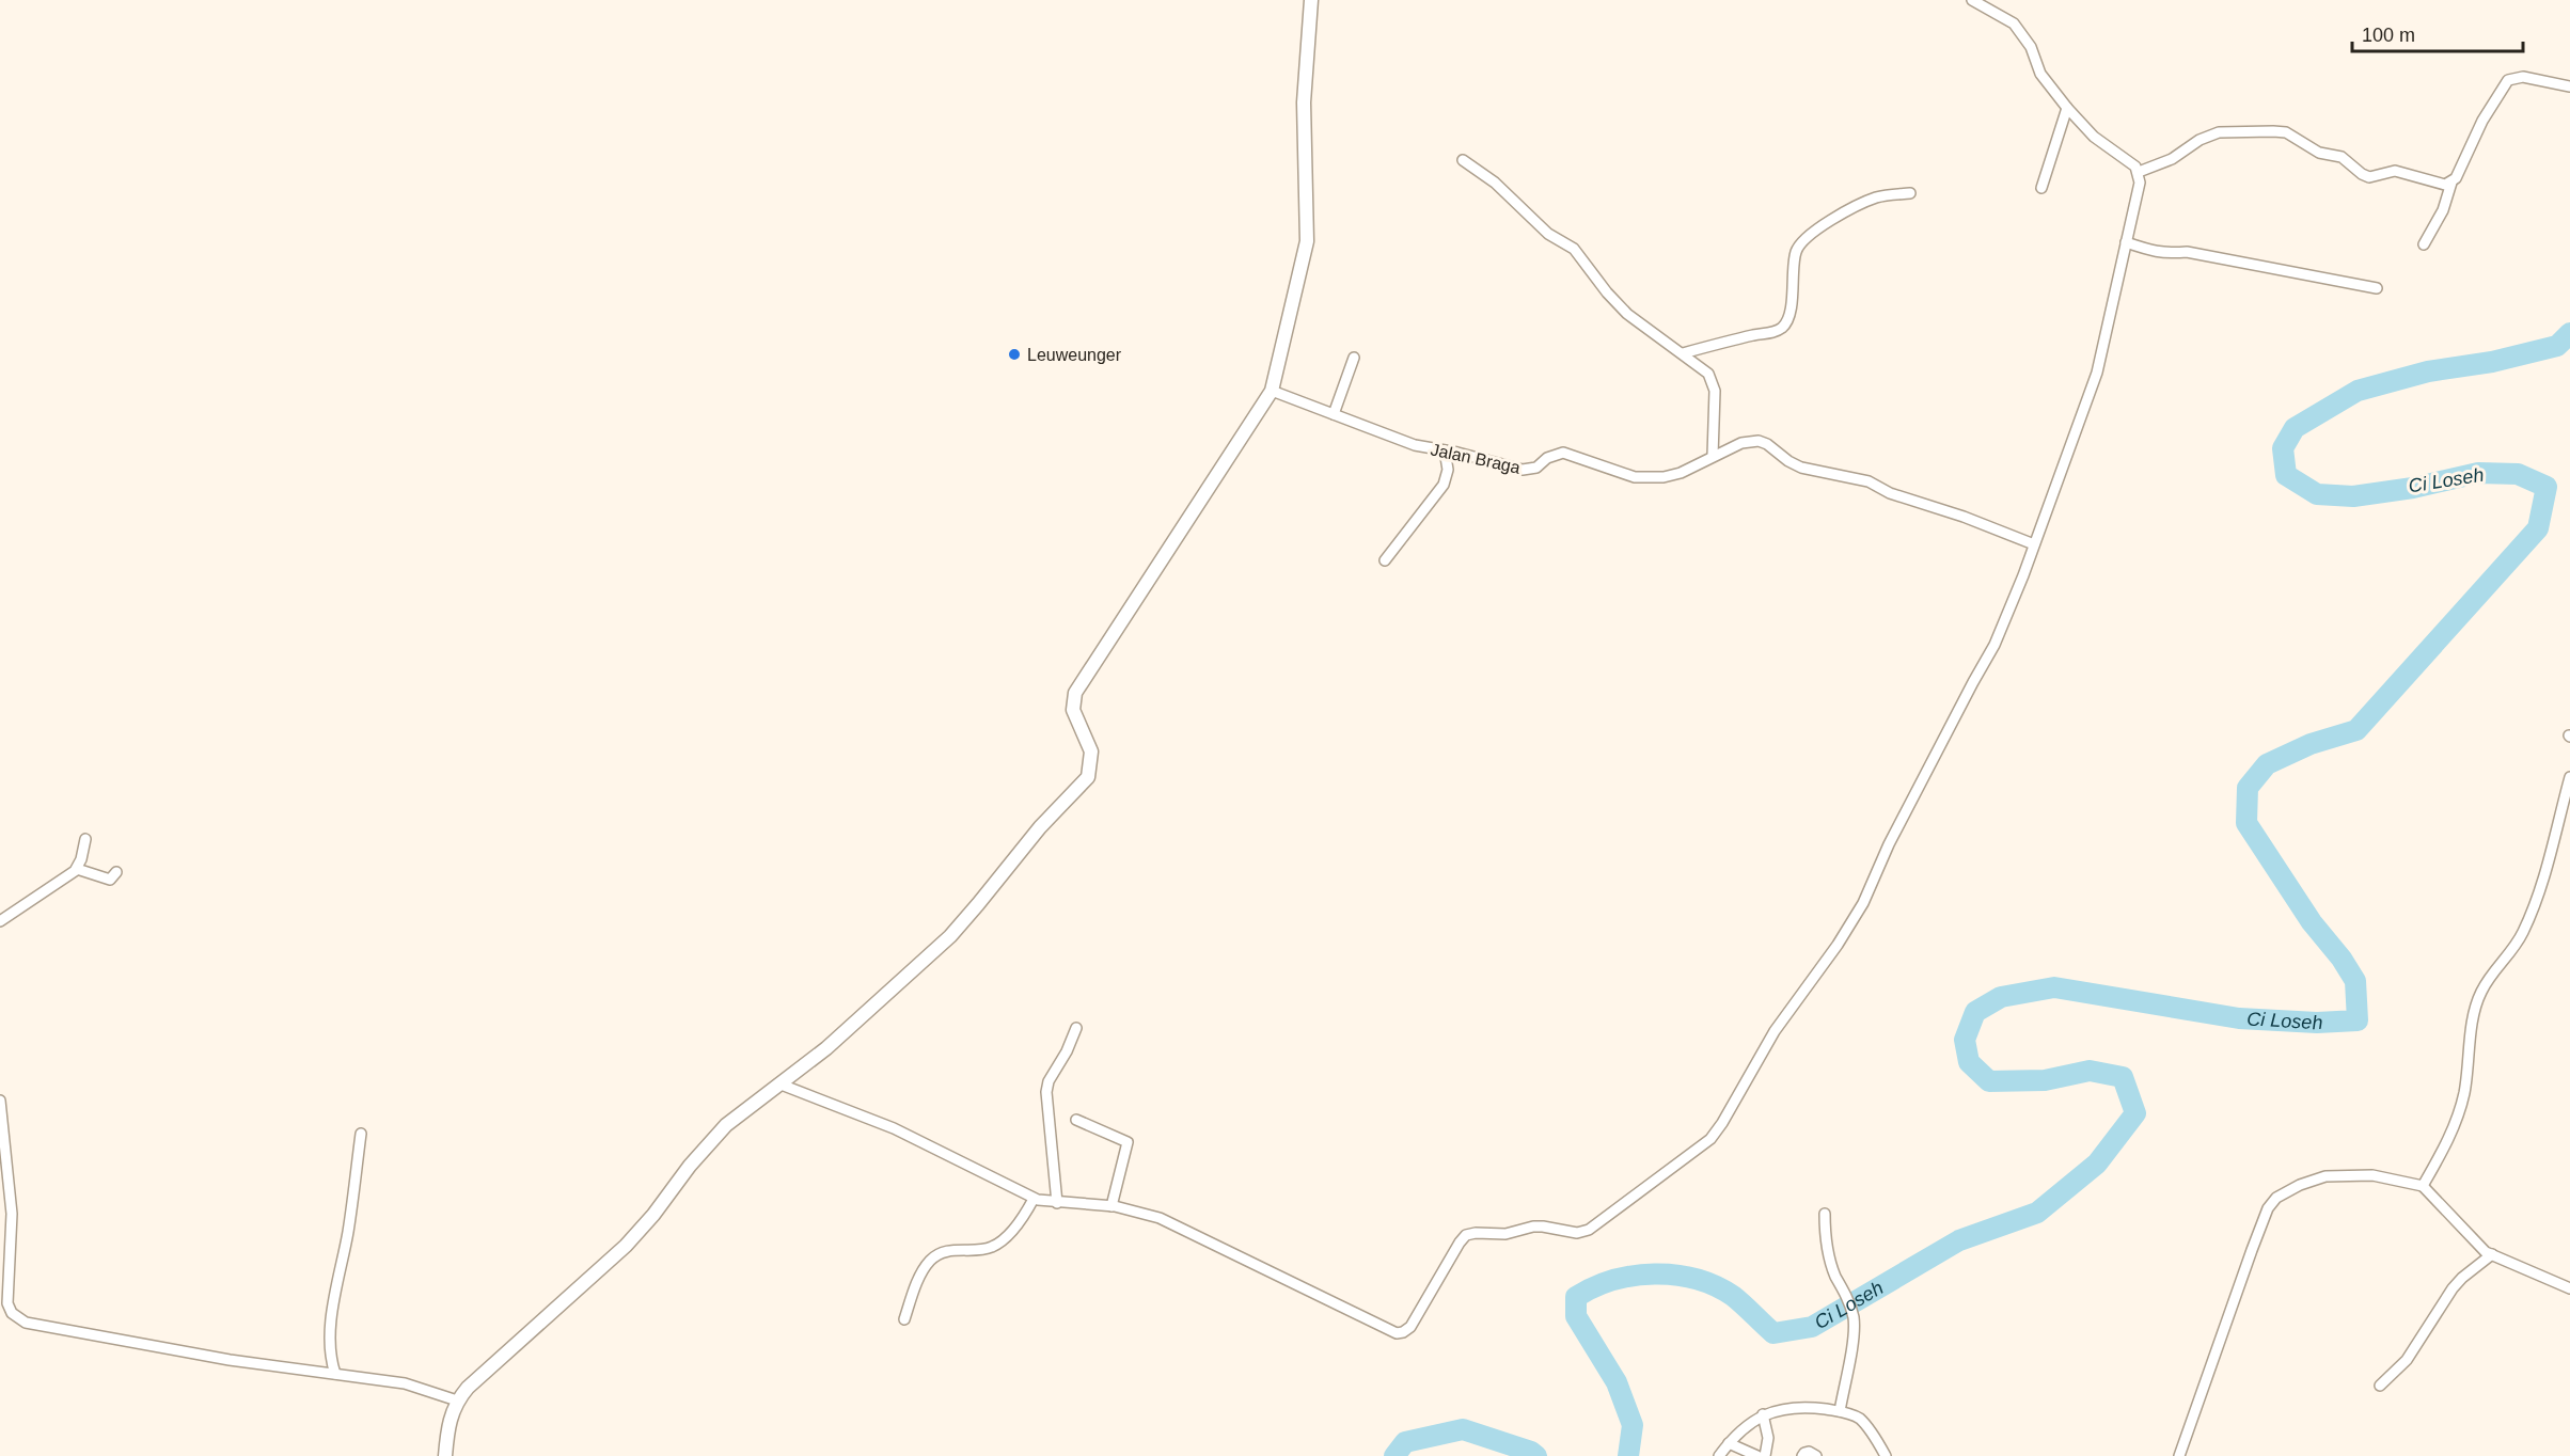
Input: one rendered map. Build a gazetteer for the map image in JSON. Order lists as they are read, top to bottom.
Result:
{
  "streets": {
    "street": ["Jalan Braga"]
  },
  "water": ["Ci Loseh"],
  "places": ["Leuweunger"],
  "scale_bar": "100 m"
}
